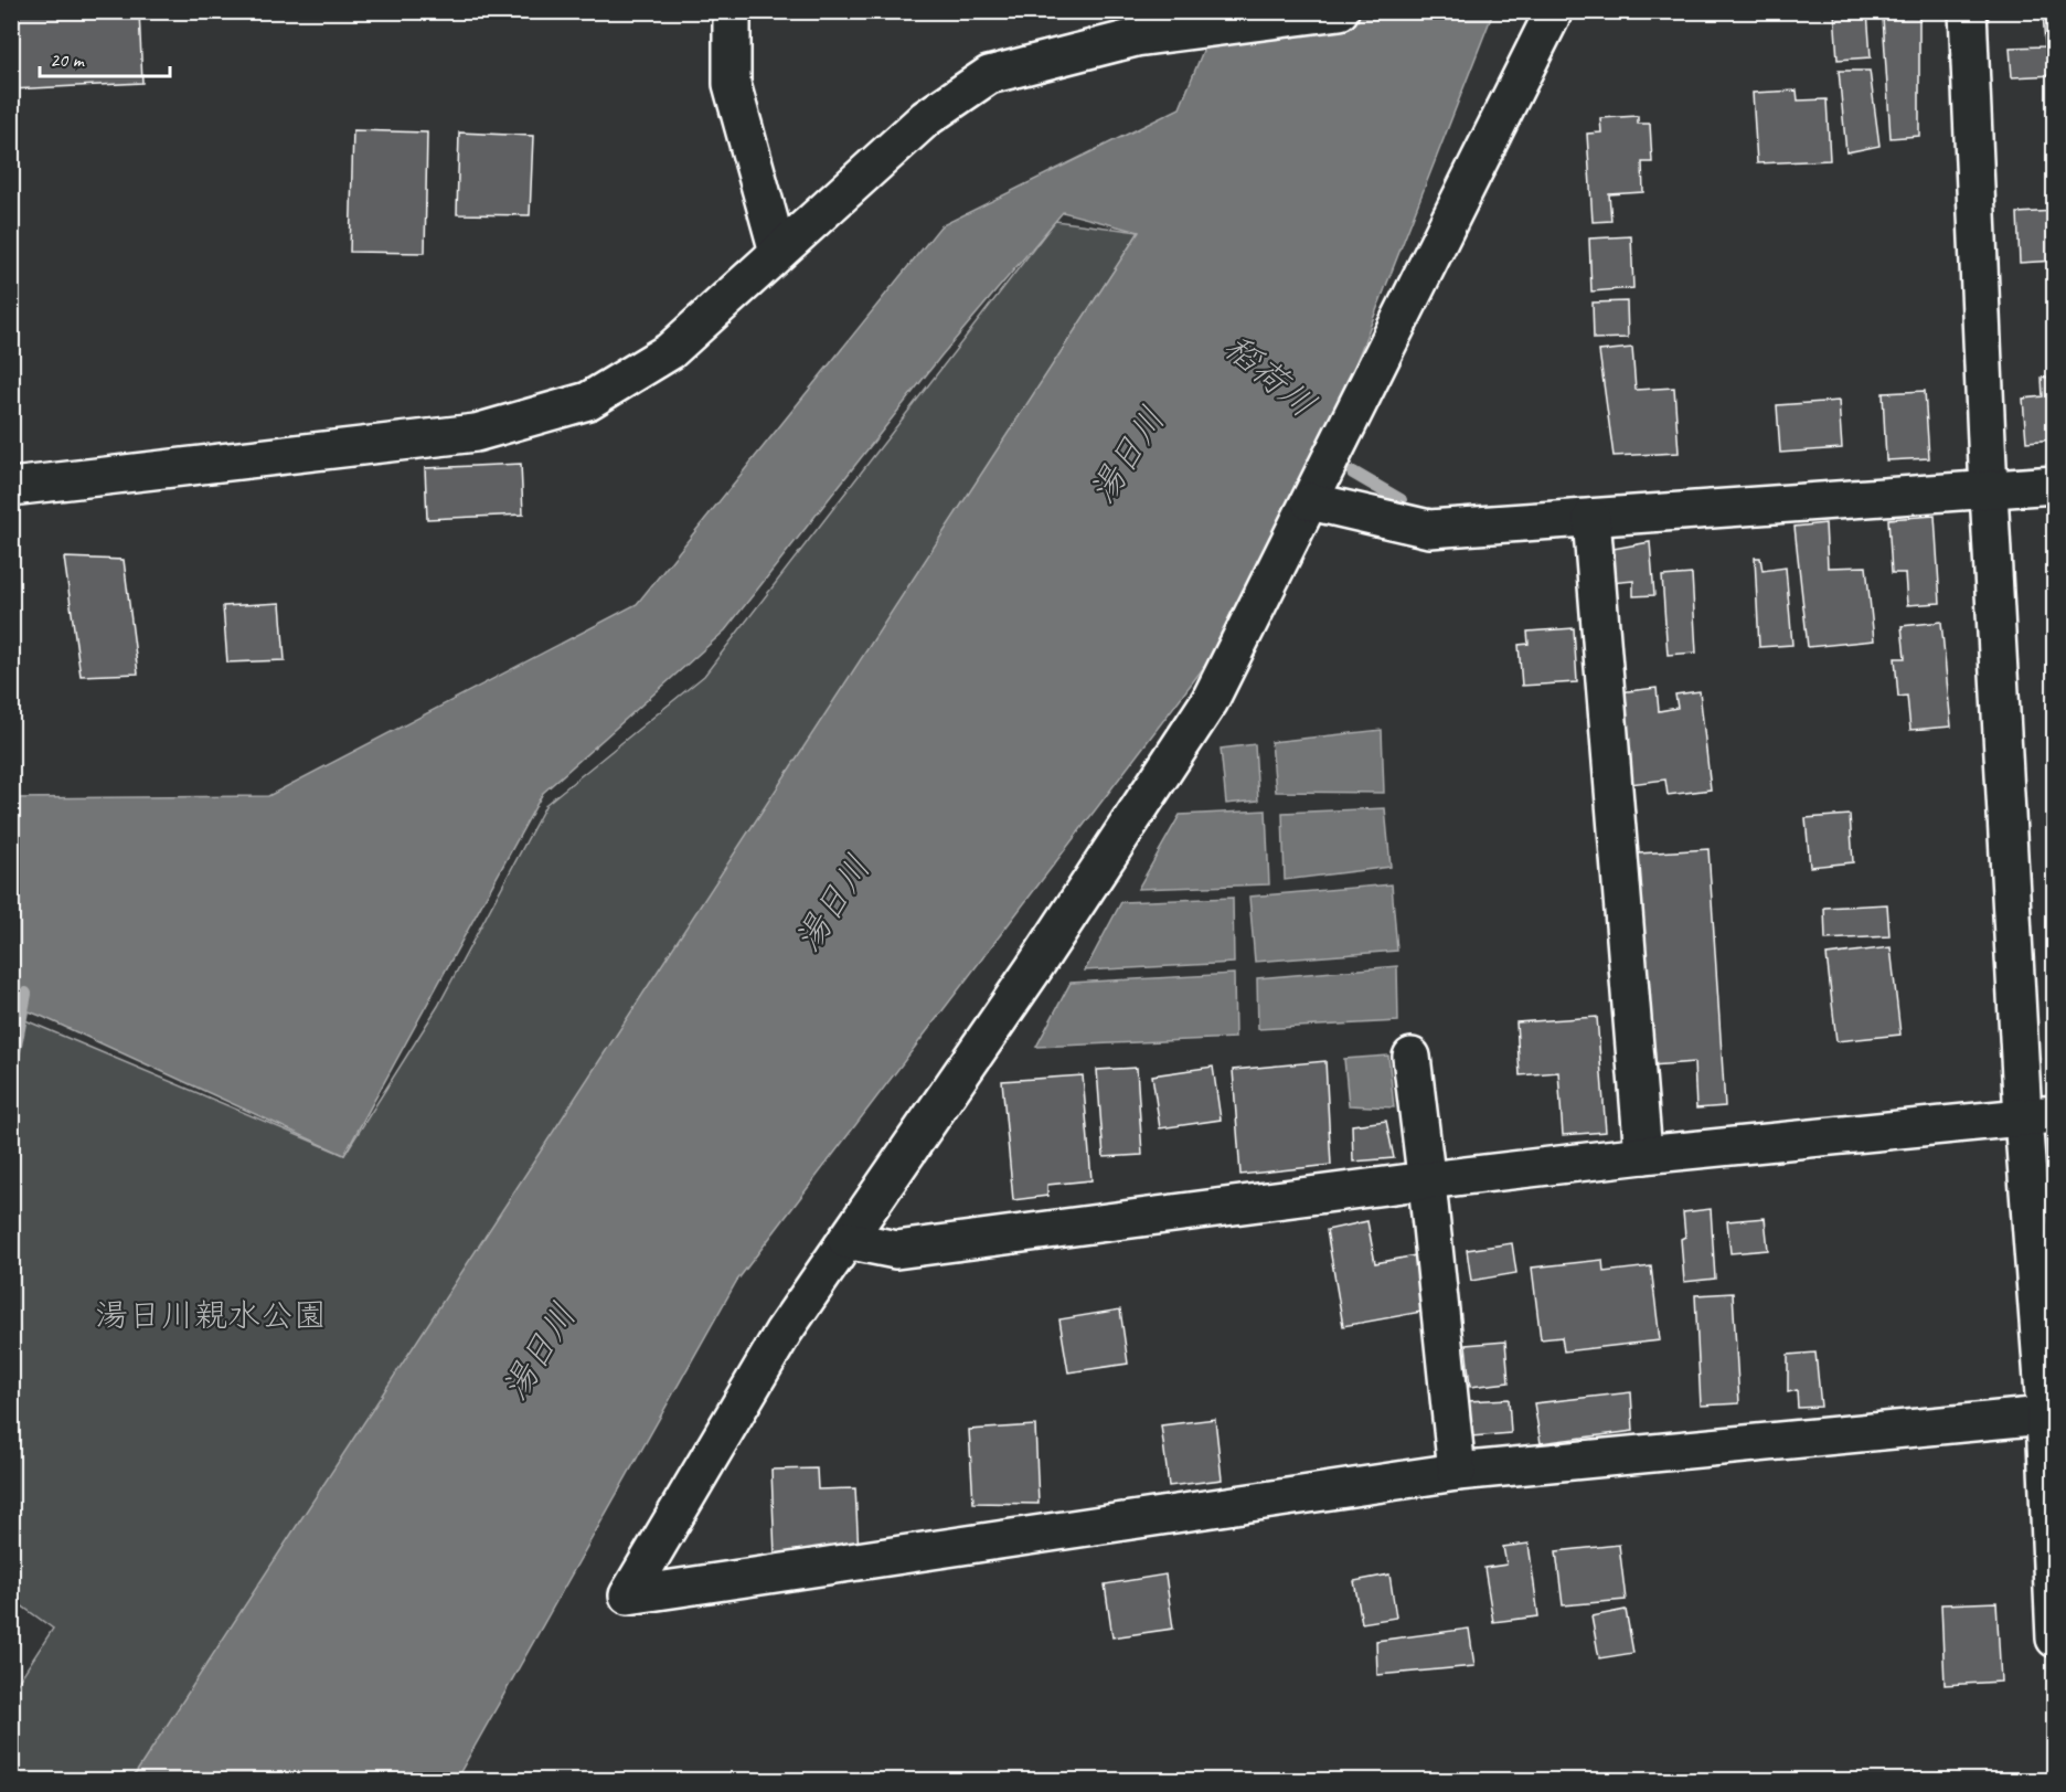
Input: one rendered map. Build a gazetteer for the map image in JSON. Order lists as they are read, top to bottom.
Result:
{
  "water": ["稻荷川", "湯日川"],
  "parks": ["湯日川親水公園"],
  "scale_bar": "20 m"
}
